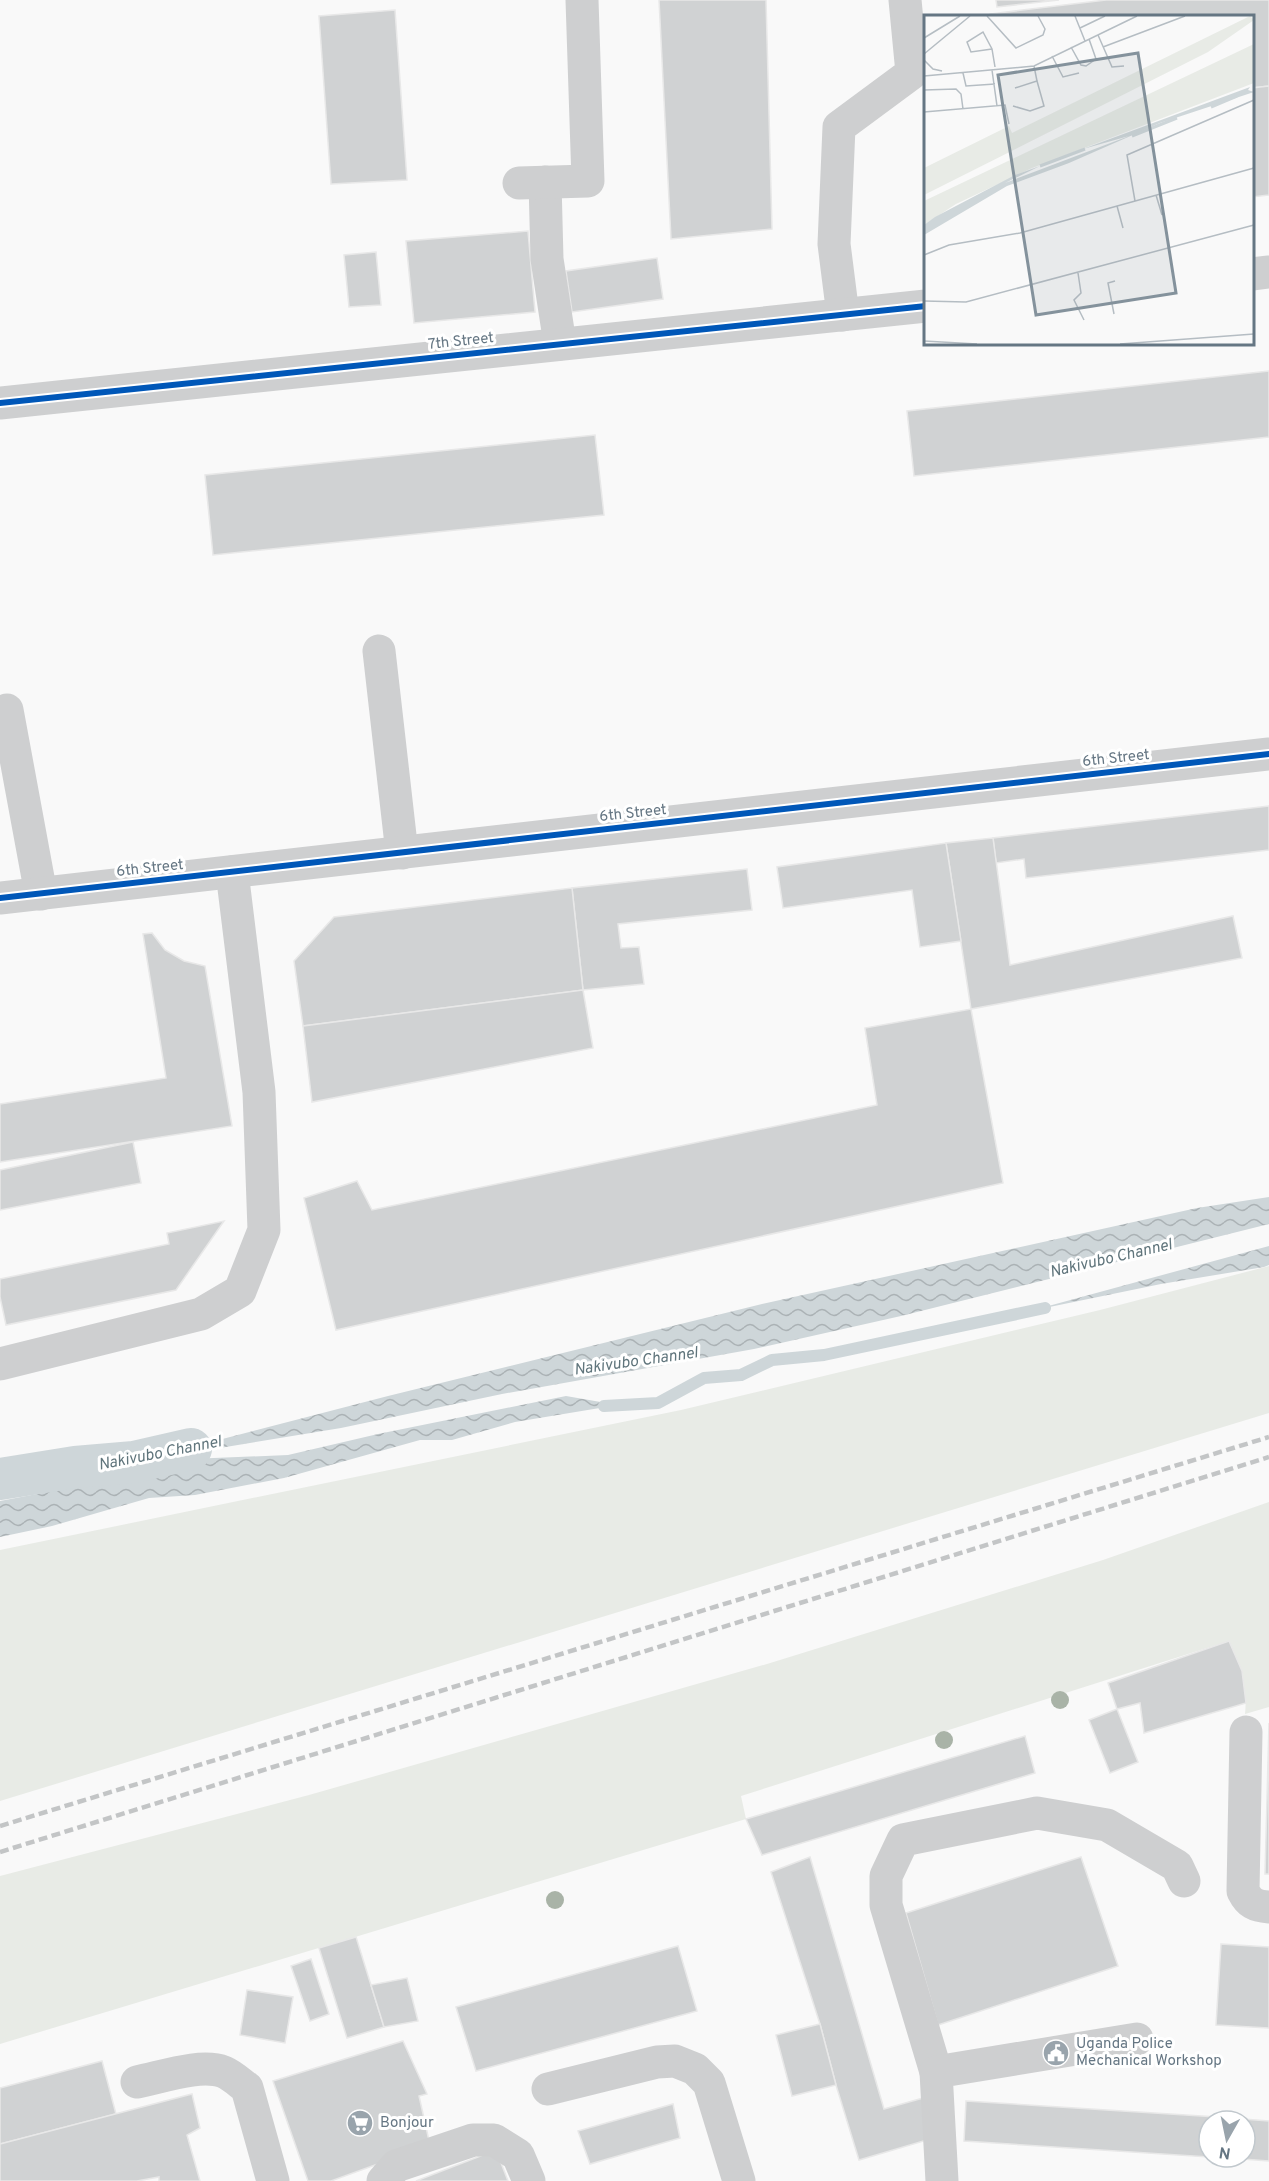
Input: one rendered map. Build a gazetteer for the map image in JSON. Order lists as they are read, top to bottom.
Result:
{
  "streets": {
    "street": ["7th Street", "6th Street"]
  },
  "water": ["Nakivubo Channel"],
  "places": {
    "public building": ["Uganda Police Mechanical Workshop"],
    "supermarket": ["Bonjour"]
  },
  "north": "bottom"
}
